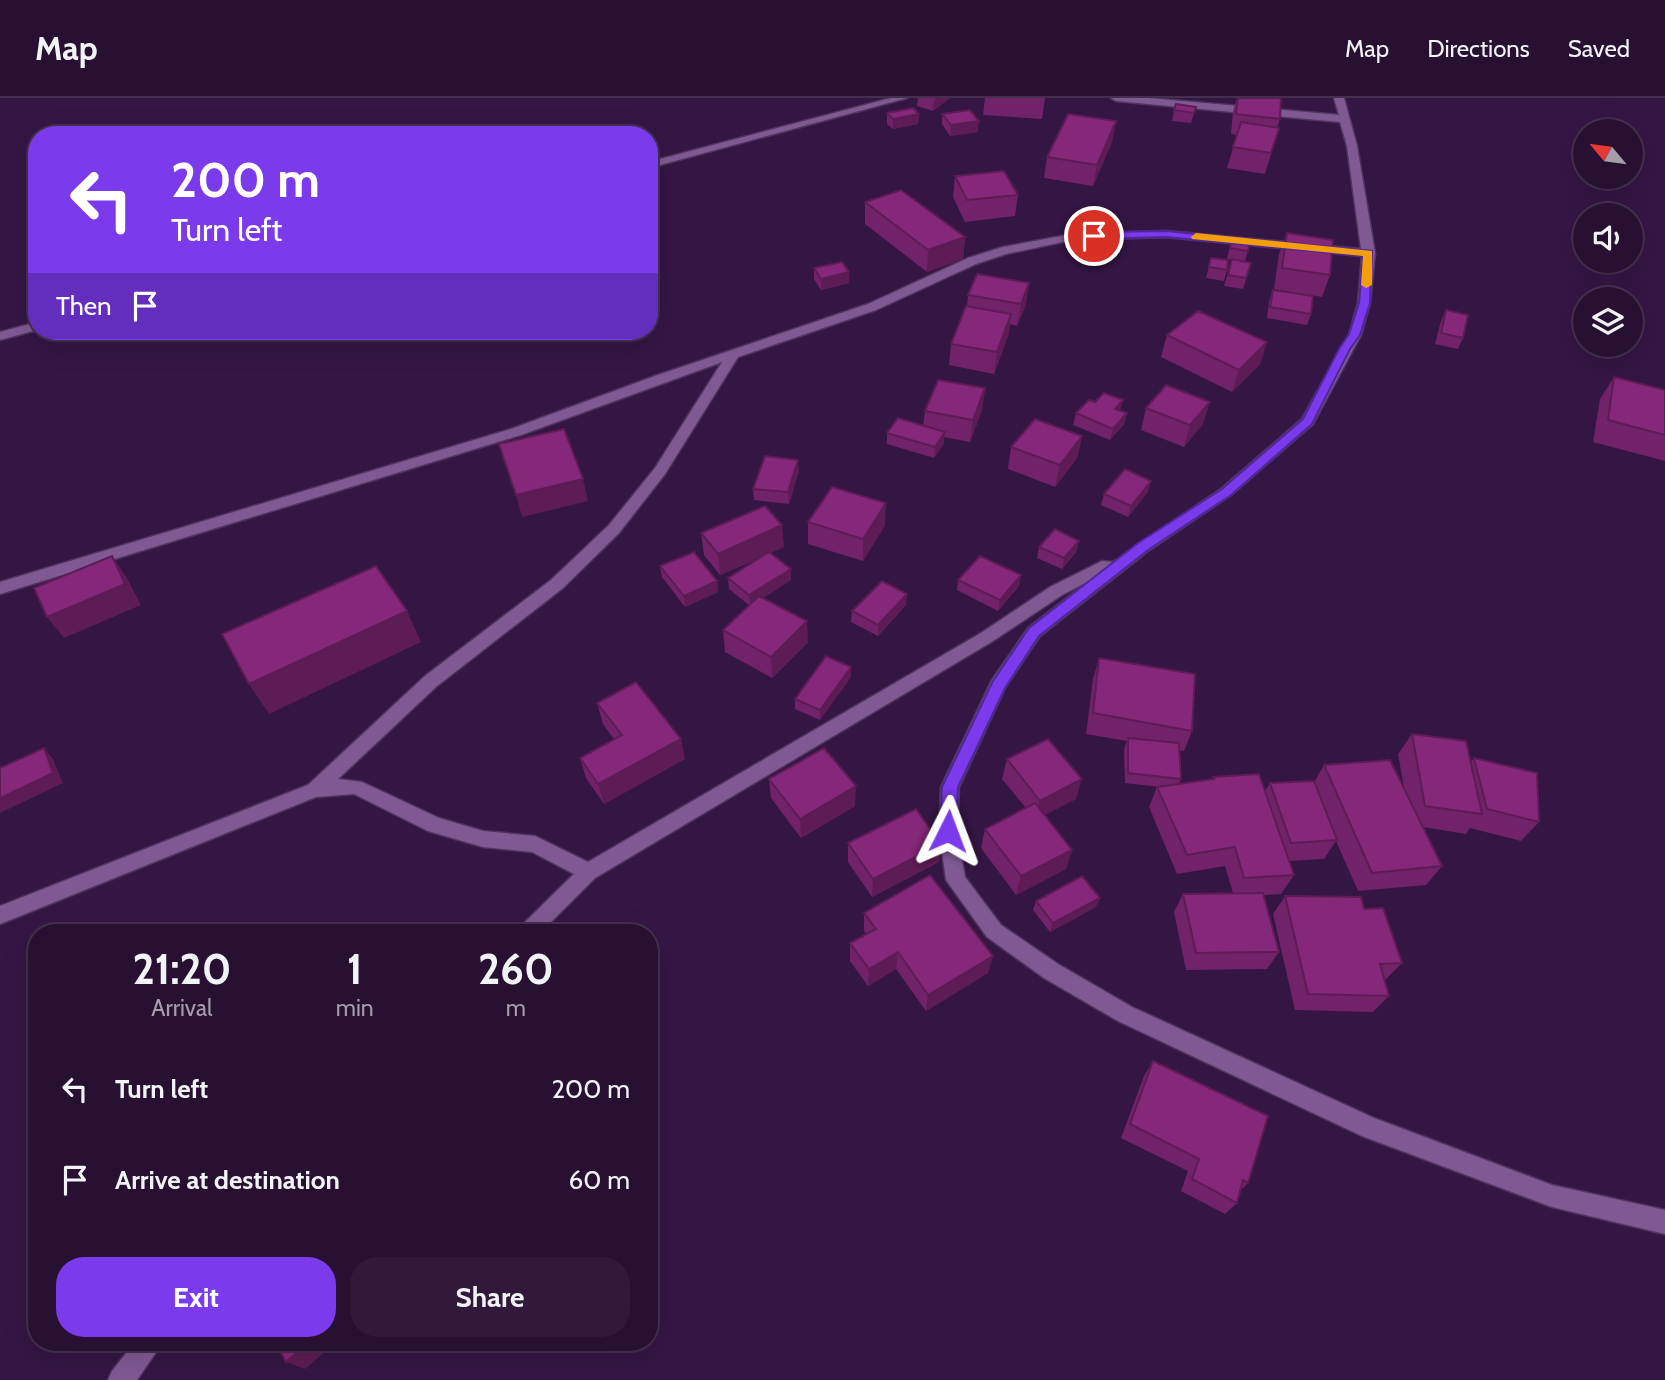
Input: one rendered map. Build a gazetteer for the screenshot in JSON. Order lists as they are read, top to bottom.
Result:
{
  "north": "top left",
  "page": {
    "header": "Map",
    "nav": ["Map", "Directions", "Saved"],
    "turn": ["200 m", "Turn left"],
    "then": "Then",
    "eta": [
      "21:20",
      "Arrival",
      "1",
      "min",
      "260",
      "m"
    ],
    "list": [
      {
        "name": "Turn left",
        "value": "200 m"
      },
      {
        "name": "Arrive at destination",
        "value": "60 m"
      }
    ],
    "buttons": ["Exit", "Share"]
  }
}
